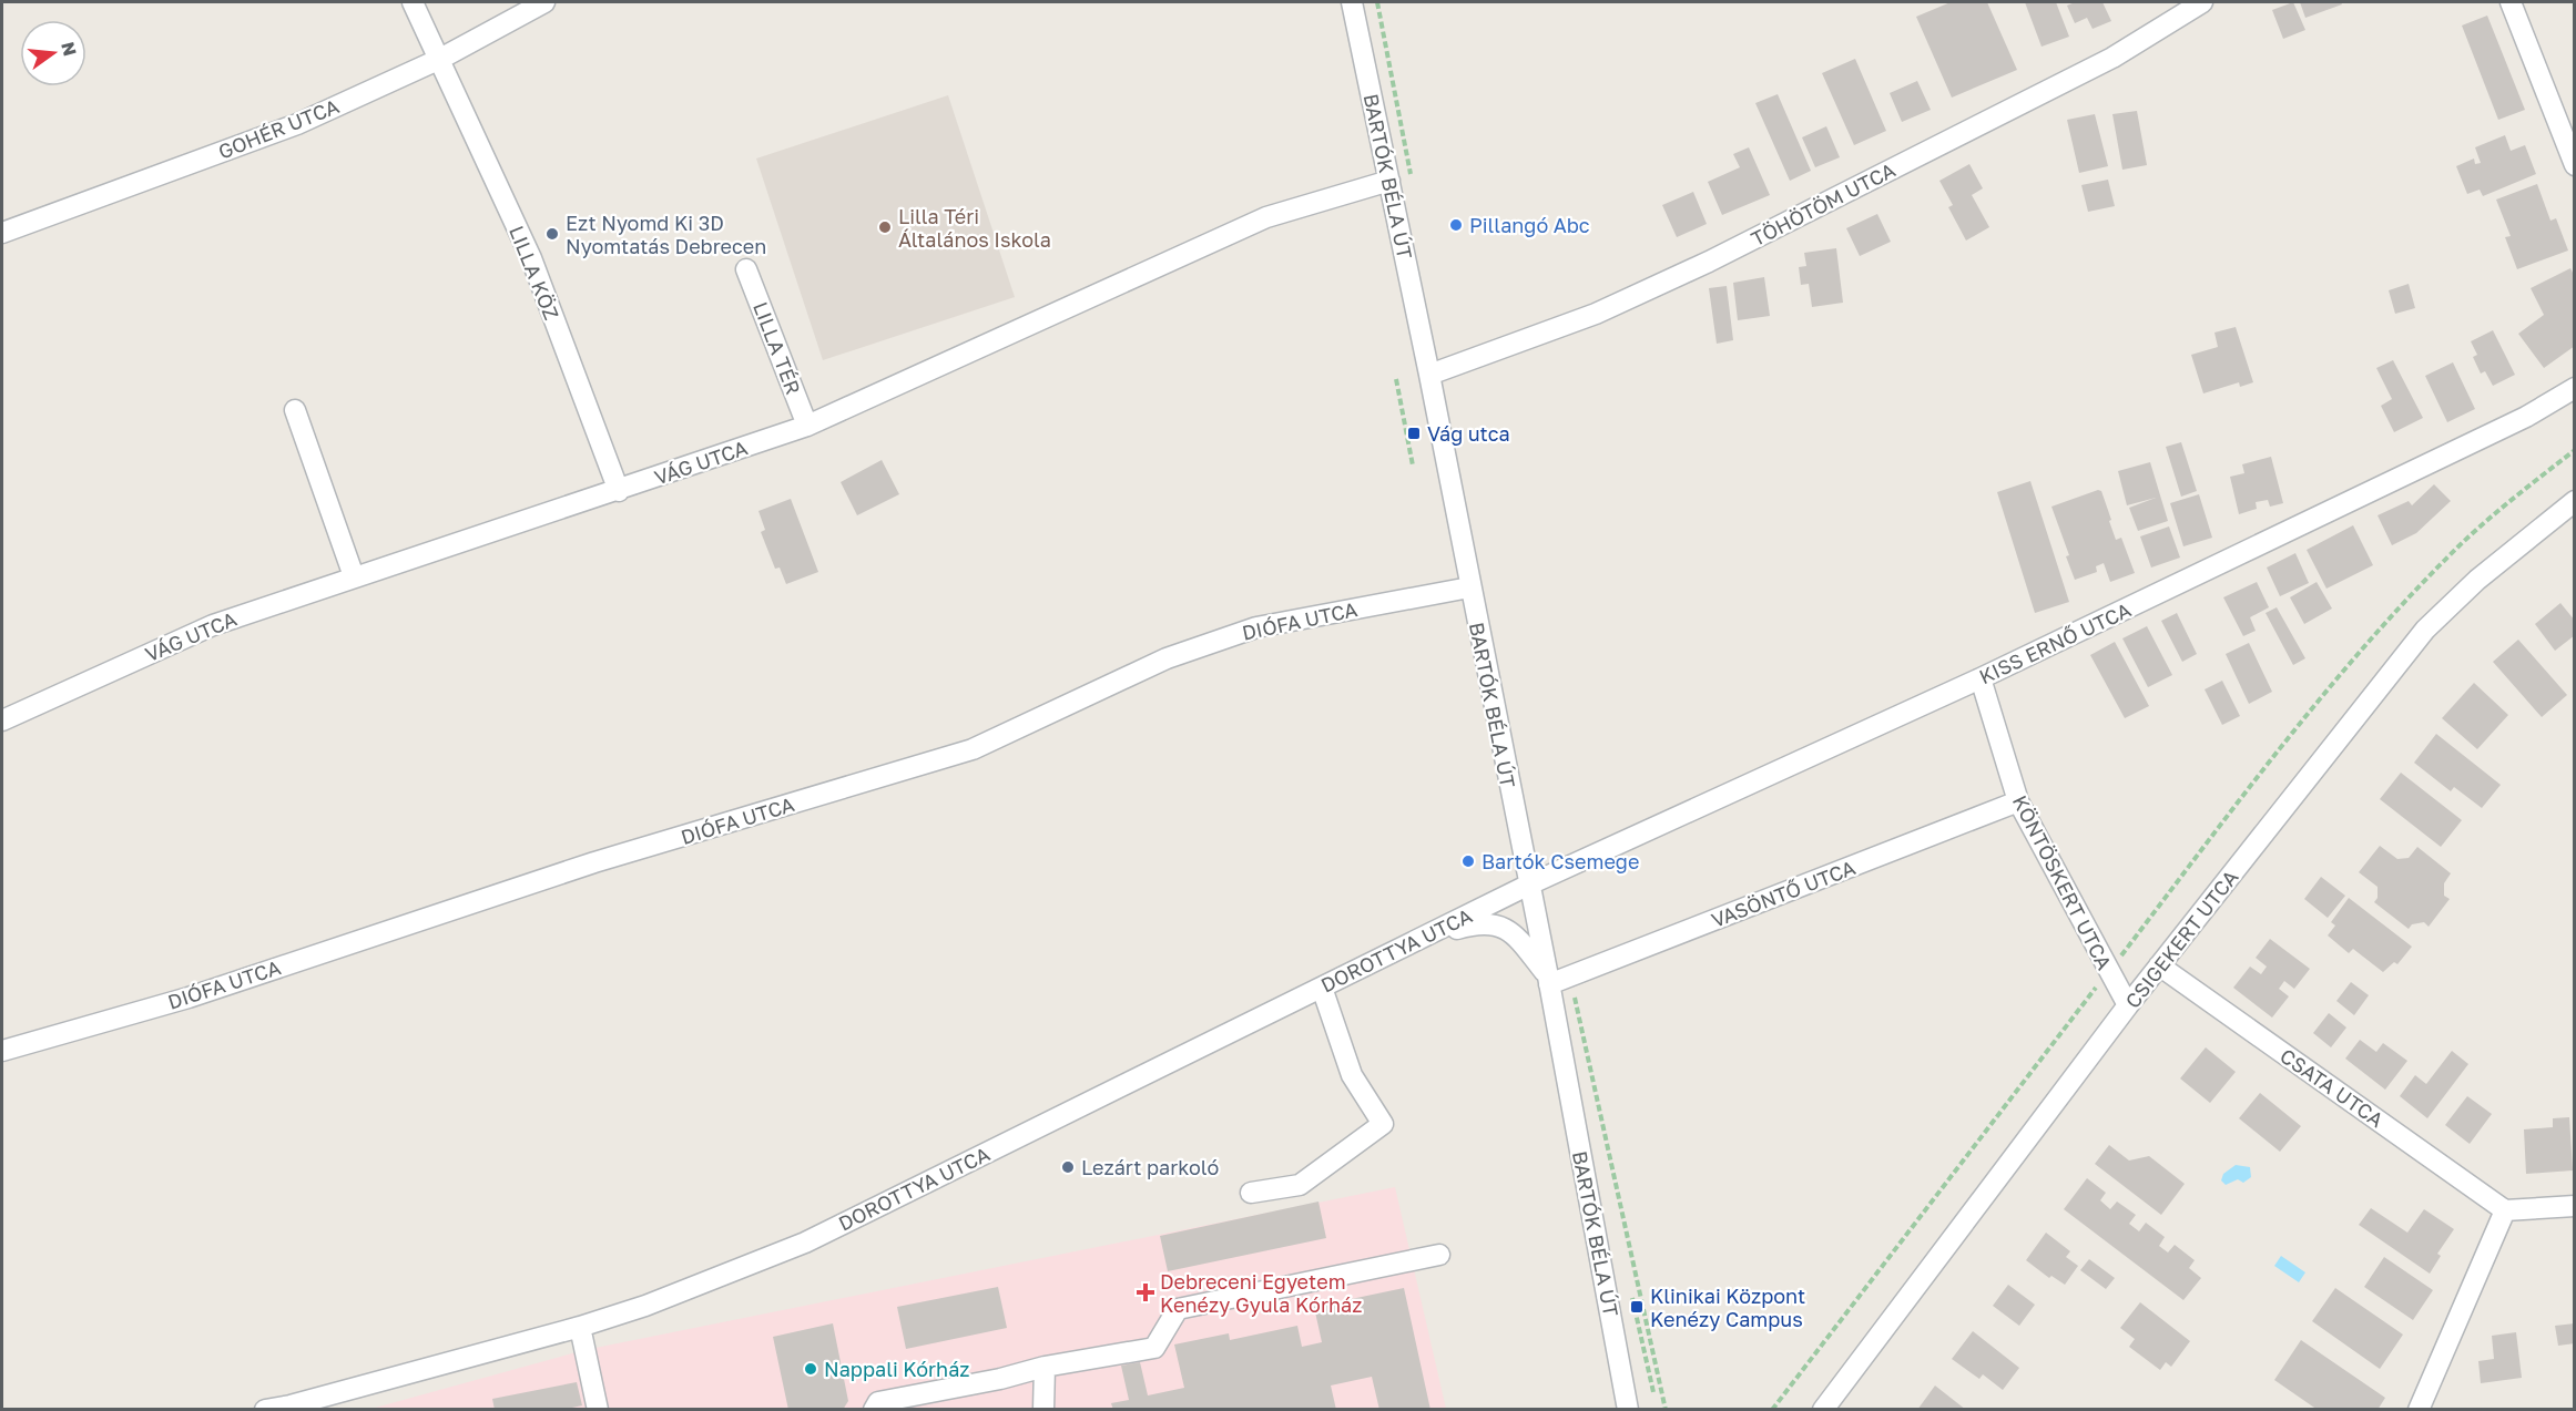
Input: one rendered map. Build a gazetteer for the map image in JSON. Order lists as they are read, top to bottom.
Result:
{
  "streets": {
    "street": [
      "GOHÉR UTCA",
      "BARTÓK BÉLA ÚT",
      "TÖHÖTÖM UTCA",
      "LILLA KÖZ",
      "LILLA TÉR",
      "VÁG UTCA",
      "DIÓFA UTCA",
      "KISS ERNŐ UTCA",
      "KÖNTÖSKERT UTCA",
      "VASÖNTŐ UTCA",
      "CSIGEKERT UTCA",
      "DOROTTYA UTCA",
      "CSATA UTCA"
    ]
  },
  "crossings": [
    ["GOHÉR UTCA", "LILLA KÖZ"],
    ["BARTÓK BÉLA ÚT", "TÖHÖTÖM UTCA"],
    ["BARTÓK BÉLA ÚT", "VÁG UTCA"],
    ["BARTÓK BÉLA ÚT", "DIÓFA UTCA"],
    ["BARTÓK BÉLA ÚT", "KISS ERNŐ UTCA"],
    ["BARTÓK BÉLA ÚT", "VASÖNTŐ UTCA"],
    ["BARTÓK BÉLA ÚT", "DOROTTYA UTCA"],
    ["LILLA KÖZ", "VÁG UTCA"],
    ["LILLA TÉR", "VÁG UTCA"],
    ["KISS ERNŐ UTCA", "KÖNTÖSKERT UTCA"],
    ["KISS ERNŐ UTCA", "DOROTTYA UTCA"],
    ["KÖNTÖSKERT UTCA", "VASÖNTŐ UTCA"],
    ["KÖNTÖSKERT UTCA", "CSIGEKERT UTCA"],
    ["CSIGEKERT UTCA", "CSATA UTCA"]
  ],
  "places": {
    "other": [
      "Pillangó Abc",
      "Lilla Téri Általános Iskola",
      "Ezt Nyomd Ki 3D Nyomtatás Debrecen",
      "Bartók Csemege",
      "Lezárt parkoló",
      "Nappali Kórház"
    ],
    "transit": ["Vág utca", "Klinikai Központ Kenézy Campus"],
    "health": ["Debreceni Egyetem Kenézy Gyula Kórház"]
  },
  "north": "right"
}
